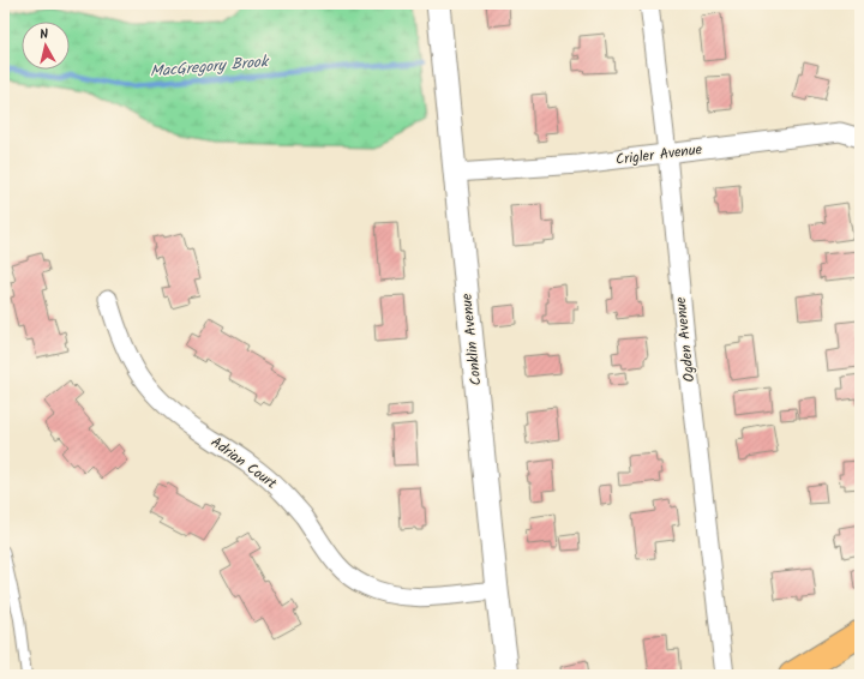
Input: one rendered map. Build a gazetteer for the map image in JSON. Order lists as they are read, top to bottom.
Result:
{
  "streets": {
    "street": [
      "Crigler Avenue",
      "Conklin Avenue",
      "Ogden Avenue",
      "Adrian Court"
    ]
  },
  "crossings": [
    ["Crigler Avenue", "Conklin Avenue"],
    ["Crigler Avenue", "Ogden Avenue"],
    ["Conklin Avenue", "Adrian Court"]
  ],
  "water": ["MacGregory Brook"],
  "north": "top"
}
